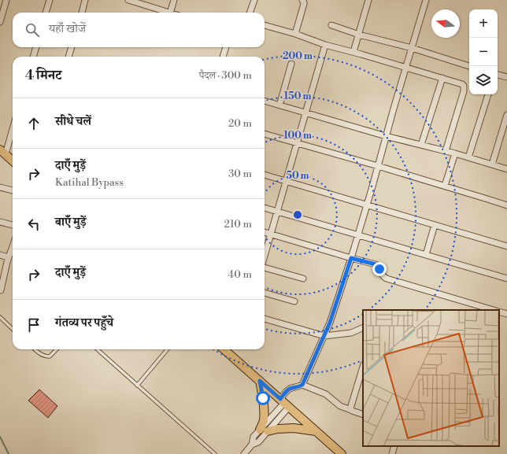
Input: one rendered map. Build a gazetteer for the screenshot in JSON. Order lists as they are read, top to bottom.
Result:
{
  "north": "left",
  "page": {
    "map_buttons": ["+", "−"],
    "search": "यहाँ खोजें",
    "heading": ["4 मिनट", "पैदल · 300 m"],
    "list": [
      ["सीधे चलें", "20 m"],
      ["दाएँ मुड़ें", "Katihal Bypass", "30 m"],
      ["बाएँ मुड़ें", "210 m"],
      ["दाएँ मुड़ें", "40 m"],
      "गंतव्य पर पहुँचे"
    ]
  },
  "rings": [
    "200 m",
    "150 m",
    "100 m",
    "50 m"
  ]
}
